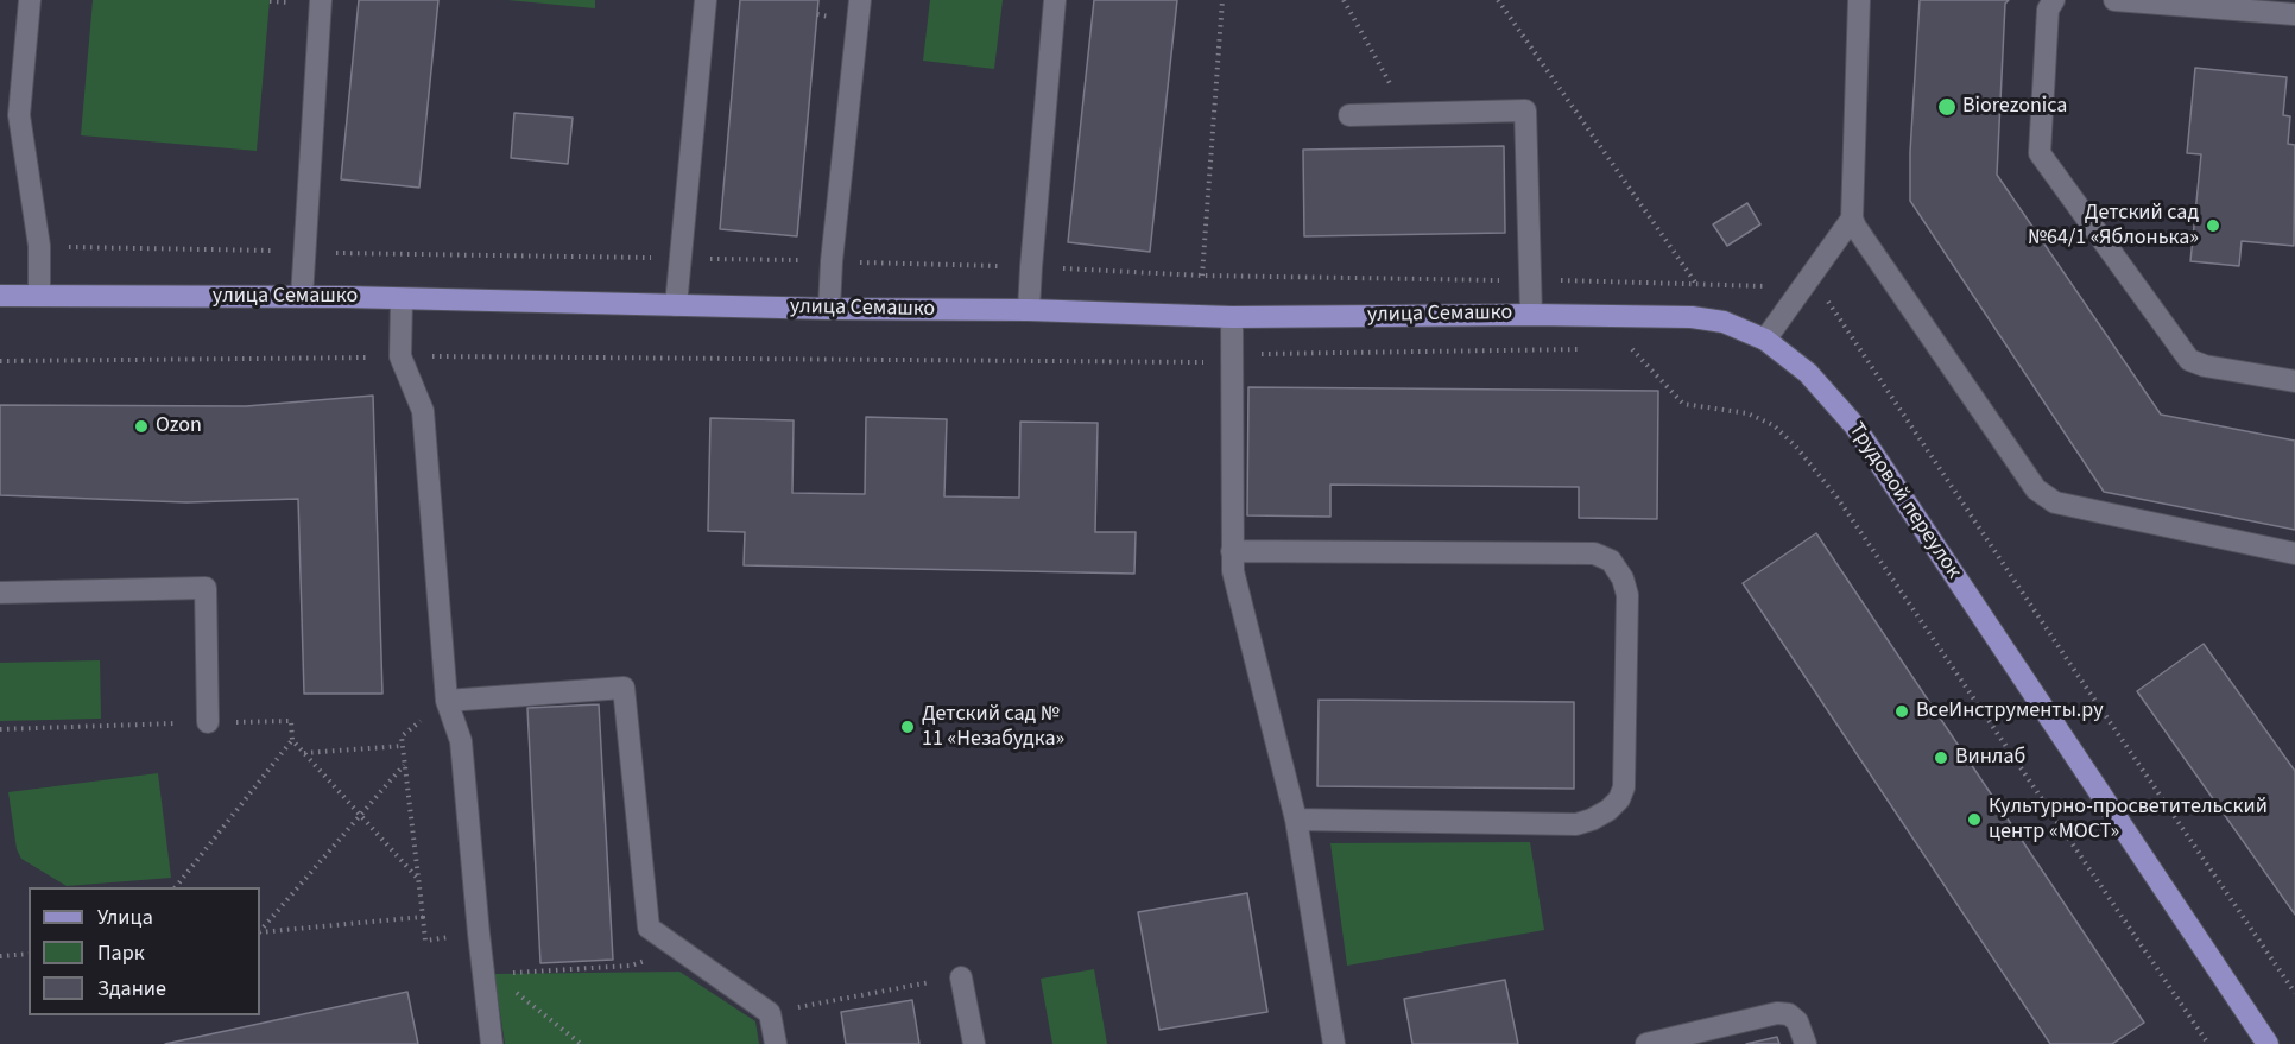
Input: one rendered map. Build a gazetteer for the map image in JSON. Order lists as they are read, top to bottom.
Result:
{
  "streets": {
    "main road": ["улица Семашко", "Трудовой переулок"]
  },
  "crossings": [
    ["улица Семашко", "Трудовой переулок"]
  ],
  "places": [
    "Biorezonica",
    "Детский сад №64/1 «Яблонька»",
    "Ozon",
    "ВсеИнструменты.ру",
    "Детский сад № 11 «Незабудка»",
    "Винлаб",
    "Культурно-просветительский центр «МОСТ»"
  ],
  "legend": ["Улица", "Парк", "Здание"]
}
